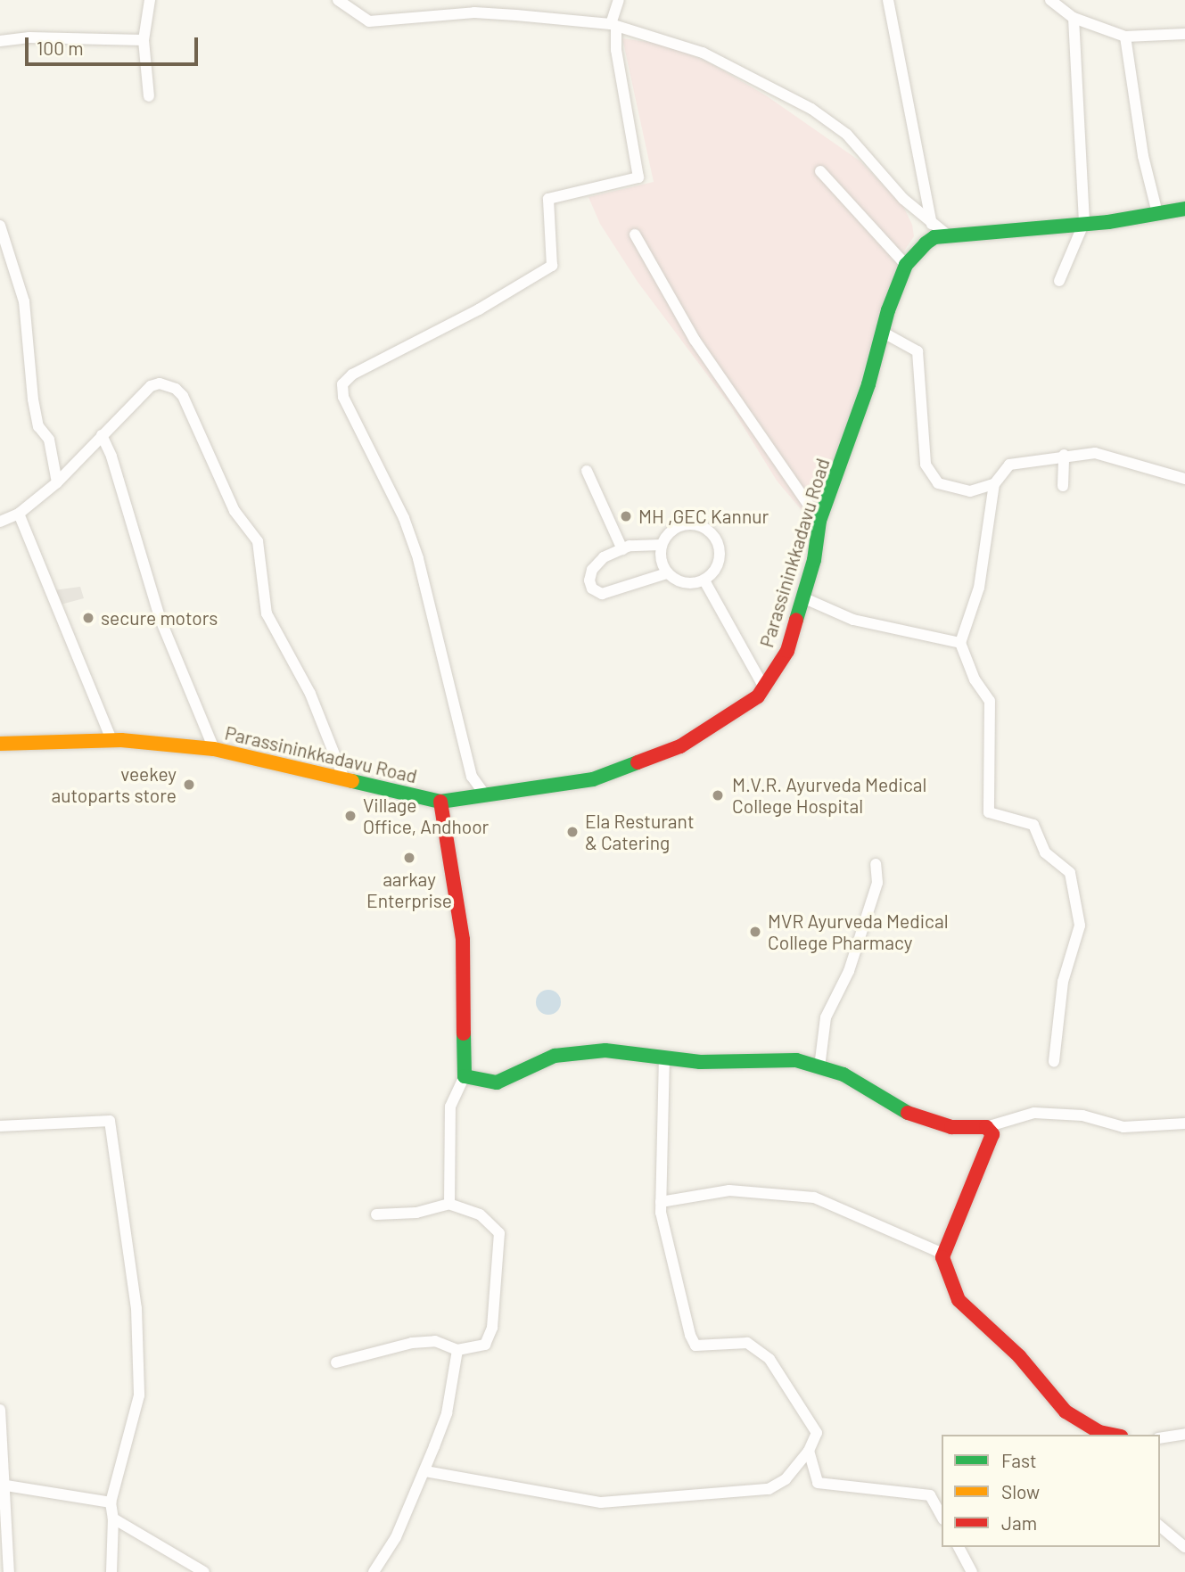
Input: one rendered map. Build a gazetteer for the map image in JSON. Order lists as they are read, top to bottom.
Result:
{
  "streets": {
    "main road": ["Parassininkkadavu Road"]
  },
  "places": [
    "MH ,GEC Kannur",
    "secure motors",
    "veekey autoparts store",
    "M.V.R. Ayurveda Medical College Hospital",
    "Village Office, Andhoor",
    "Ela Resturant & Catering",
    "aarkay Enterprise",
    "MVR Ayurveda Medical College Pharmacy"
  ],
  "legend": ["Fast", "Slow", "Jam"],
  "scale_bar": "100 m"
}
